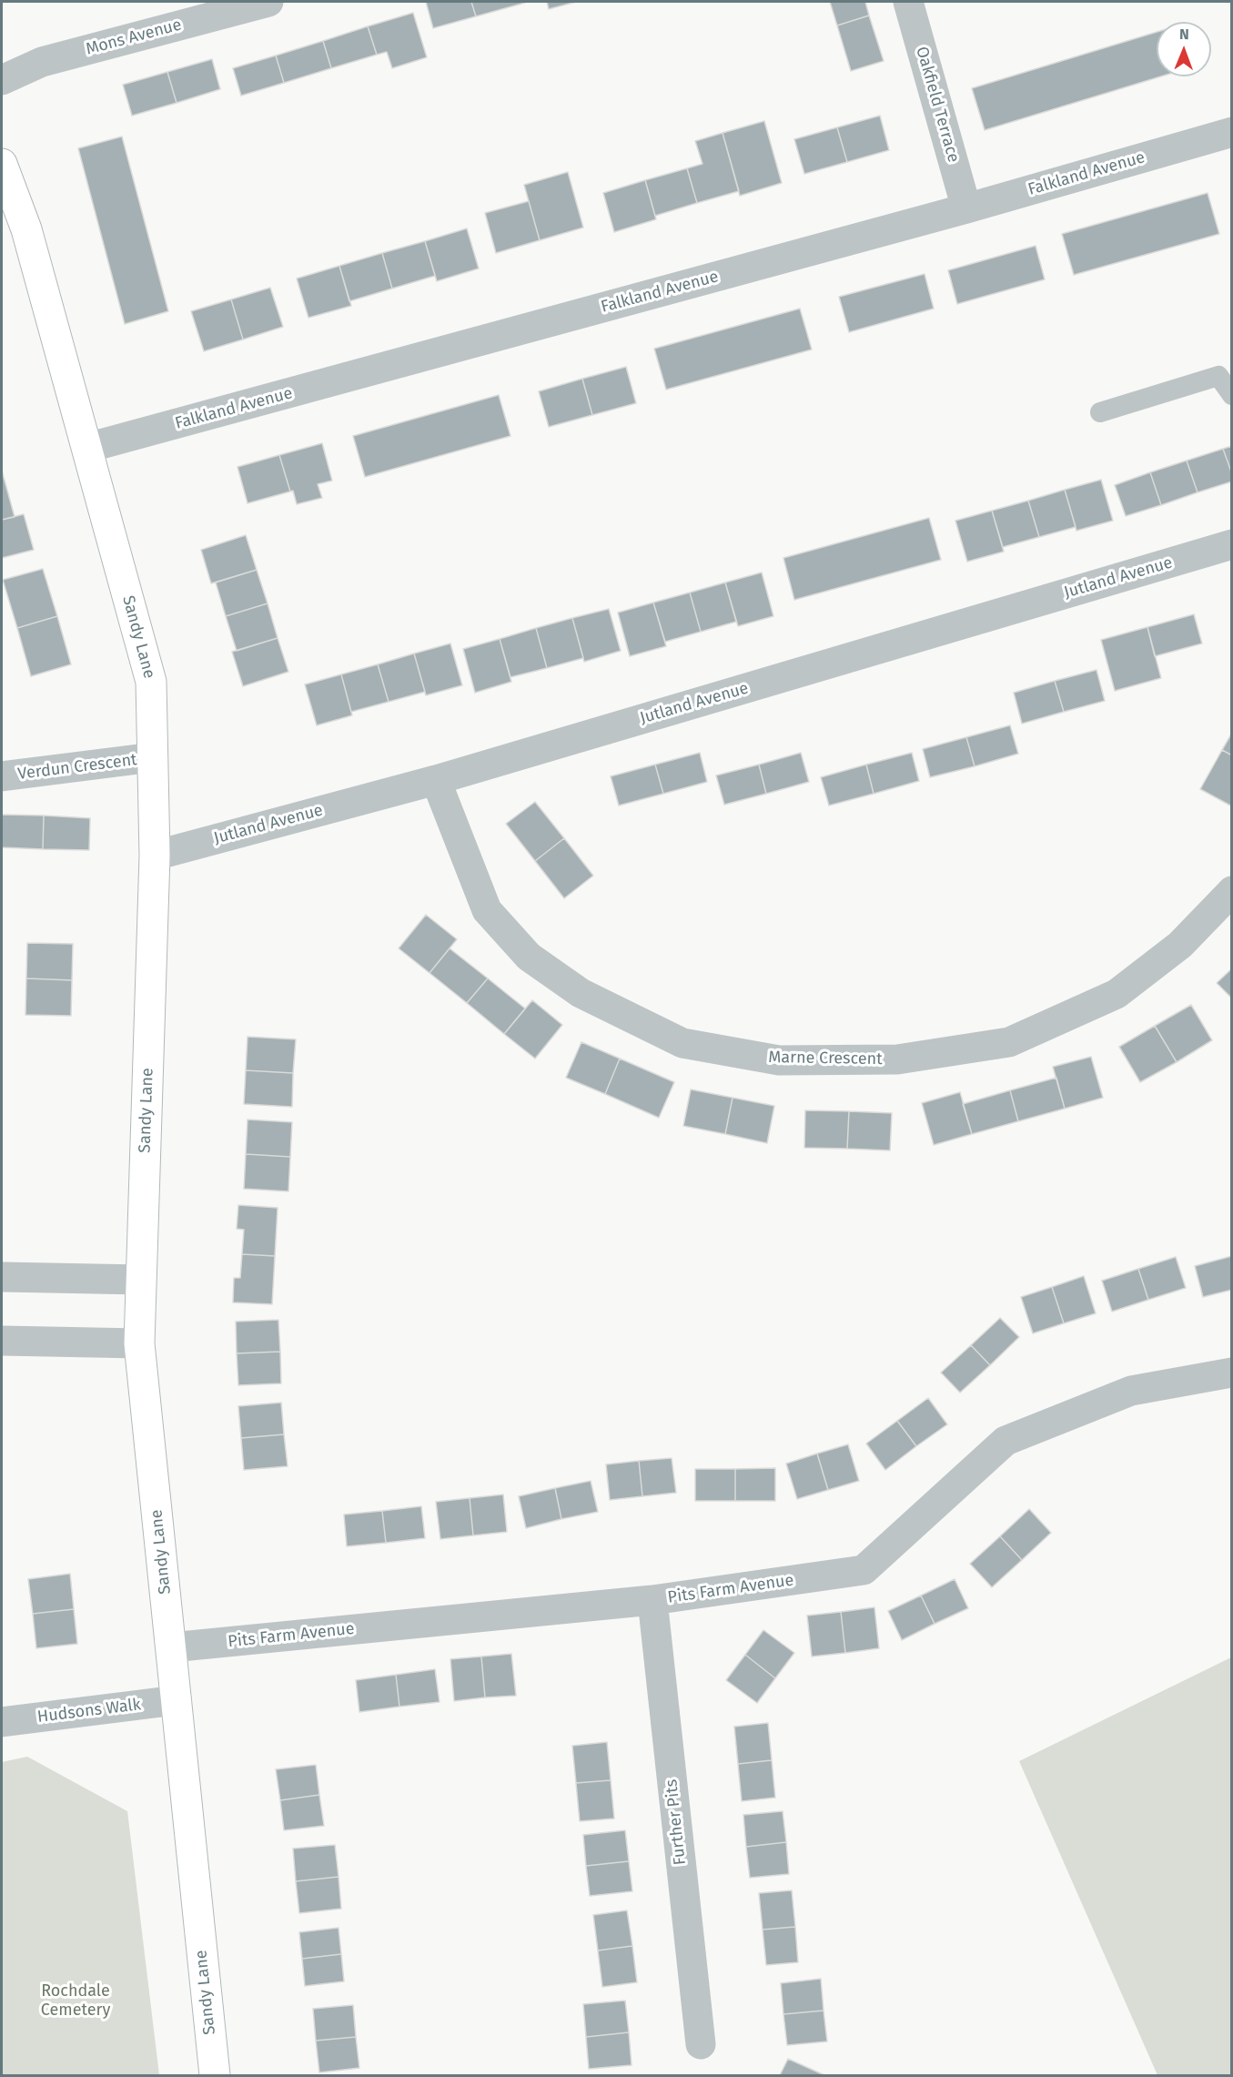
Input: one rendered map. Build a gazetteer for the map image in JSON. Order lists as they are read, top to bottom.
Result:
{
  "streets": {
    "main road": ["Sandy Lane"],
    "street": [
      "Mons Avenue",
      "Oakfield Terrace",
      "Falkland Avenue",
      "Jutland Avenue",
      "Verdun Crescent",
      "Marne Crescent",
      "Pits Farm Avenue",
      "Hudsons Walk",
      "Further Pits"
    ]
  },
  "crossings": [
    ["Oakfield Terrace", "Falkland Avenue"],
    ["Falkland Avenue", "Sandy Lane"],
    ["Jutland Avenue", "Sandy Lane"],
    ["Jutland Avenue", "Marne Crescent"],
    ["Sandy Lane", "Verdun Crescent"],
    ["Sandy Lane", "Pits Farm Avenue"],
    ["Sandy Lane", "Hudsons Walk"],
    ["Pits Farm Avenue", "Further Pits"]
  ],
  "parks": ["Rochdale Cemetery"],
  "north": "top"
}
